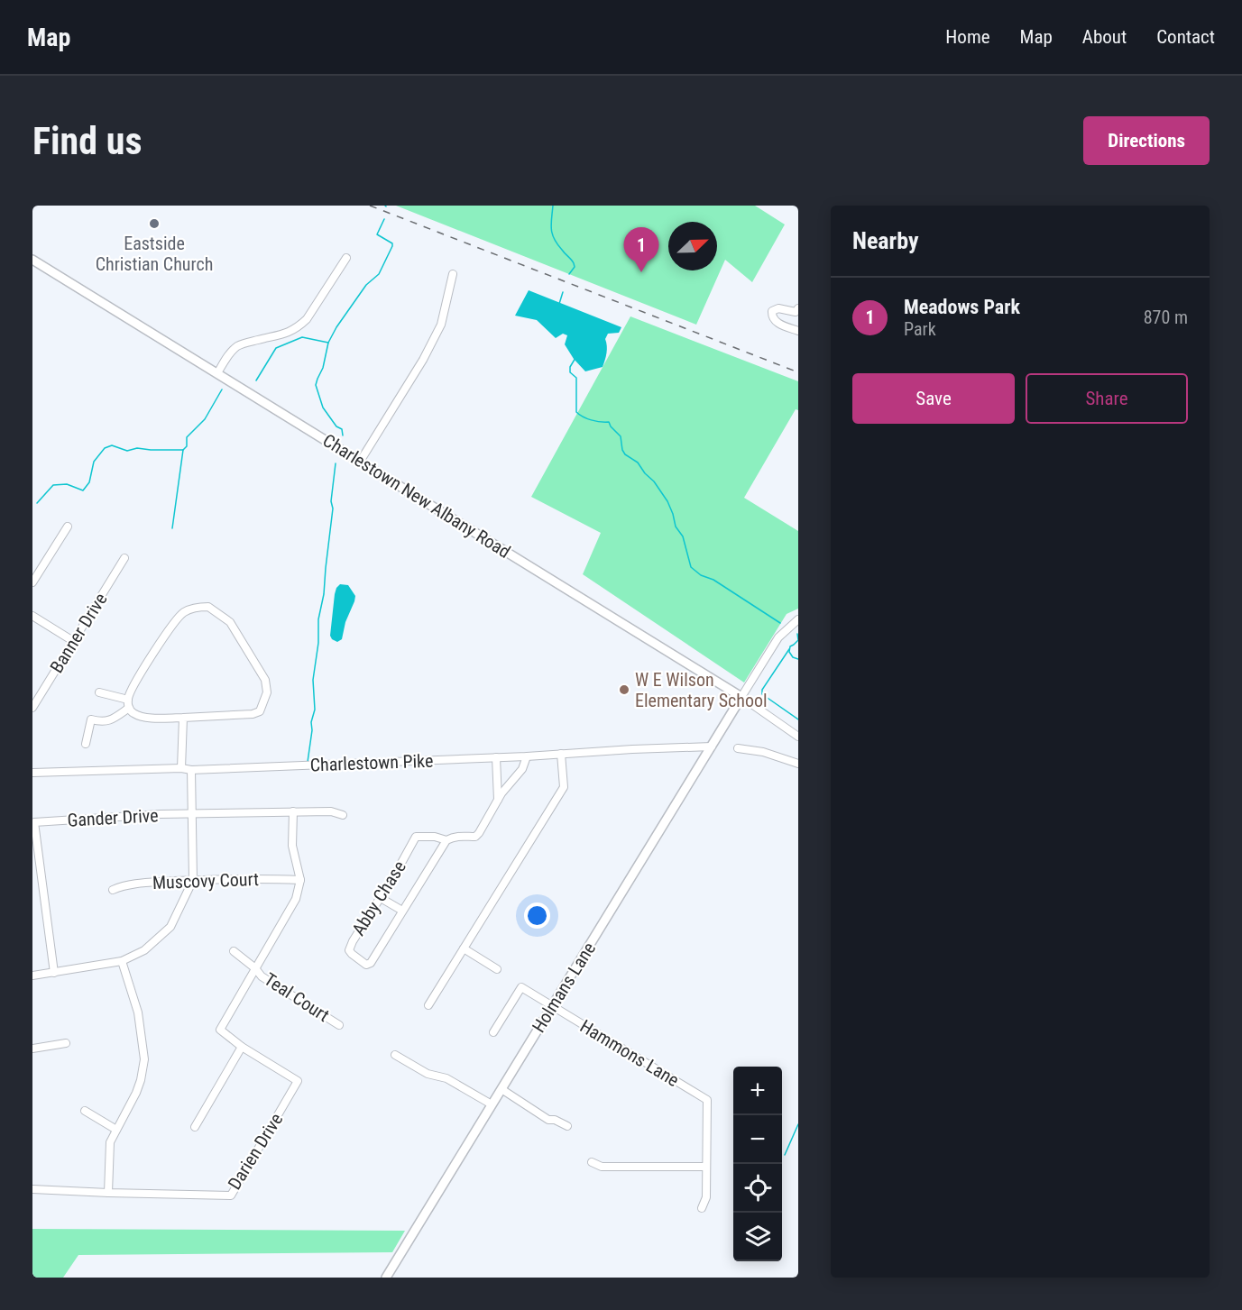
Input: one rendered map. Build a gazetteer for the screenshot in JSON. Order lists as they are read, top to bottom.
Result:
{
  "streets": {
    "main road": ["Charlestown New Albany Road", "Holmans Lane"],
    "street": [
      "Banner Drive",
      "Charlestown Pike",
      "Gander Drive",
      "Muscovy Court",
      "Abby Chase",
      "Teal Court",
      "Hammons Lane",
      "Darien Drive"
    ]
  },
  "crossings": [
    ["Charlestown New Albany Road", "Holmans Lane"],
    ["Charlestown Pike", "Abby Chase"],
    ["Charlestown Pike", "Holmans Lane"],
    ["Holmans Lane", "Hammons Lane"],
    ["Teal Court", "Darien Drive"]
  ],
  "places": ["Eastside Christian Church", "W E Wilson Elementary School"],
  "north": "top right",
  "page": {
    "header": "Map",
    "nav": [
      "Home",
      "Map",
      "About",
      "Contact"
    ],
    "buttons": [
      "Directions",
      ["Save", "Share"]
    ],
    "title": "Find us",
    "heading": "Nearby",
    "pins": "1",
    "list": [
      {
        "mark": "1",
        "name": "Meadows Park",
        "note": "Park",
        "value": "870 m"
      }
    ],
    "map_buttons": ["+", "−"]
  }
}
